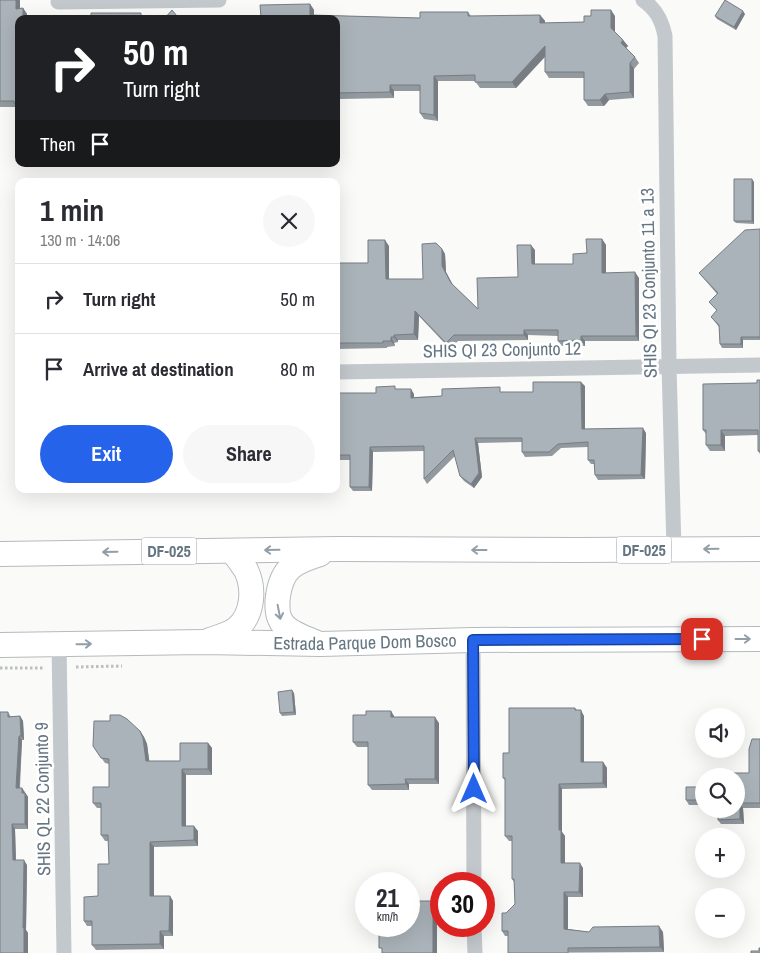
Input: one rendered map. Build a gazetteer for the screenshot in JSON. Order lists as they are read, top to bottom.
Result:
{
  "streets": {
    "main road": ["DF-025", "Estrada Parque Dom Bosco"],
    "street": ["SHIS QI 23 Conjunto 11 a 13", "SHIS QI 23 Conjunto 12", "SHIS QL 22 Conjunto 9"]
  },
  "crossings": [
    ["SHIS QI 23 Conjunto 11 a 13", "SHIS QI 23 Conjunto 12"],
    ["SHIS QI 23 Conjunto 11 a 13", "DF-025"],
    ["Estrada Parque Dom Bosco", "SHIS QL 22 Conjunto 9"]
  ],
  "page": {
    "turn": ["50 m", "Turn right"],
    "then": "Then",
    "heading": ["1 min", "130 m · 14:06"],
    "list": [
      {
        "name": "Turn right",
        "value": "50 m"
      },
      {
        "name": "Arrive at destination",
        "value": "80 m"
      }
    ],
    "buttons": ["Exit", "Share"],
    "map_buttons": ["+", "−"],
    "speed": "21 km/h",
    "limit": "30"
  }
}
